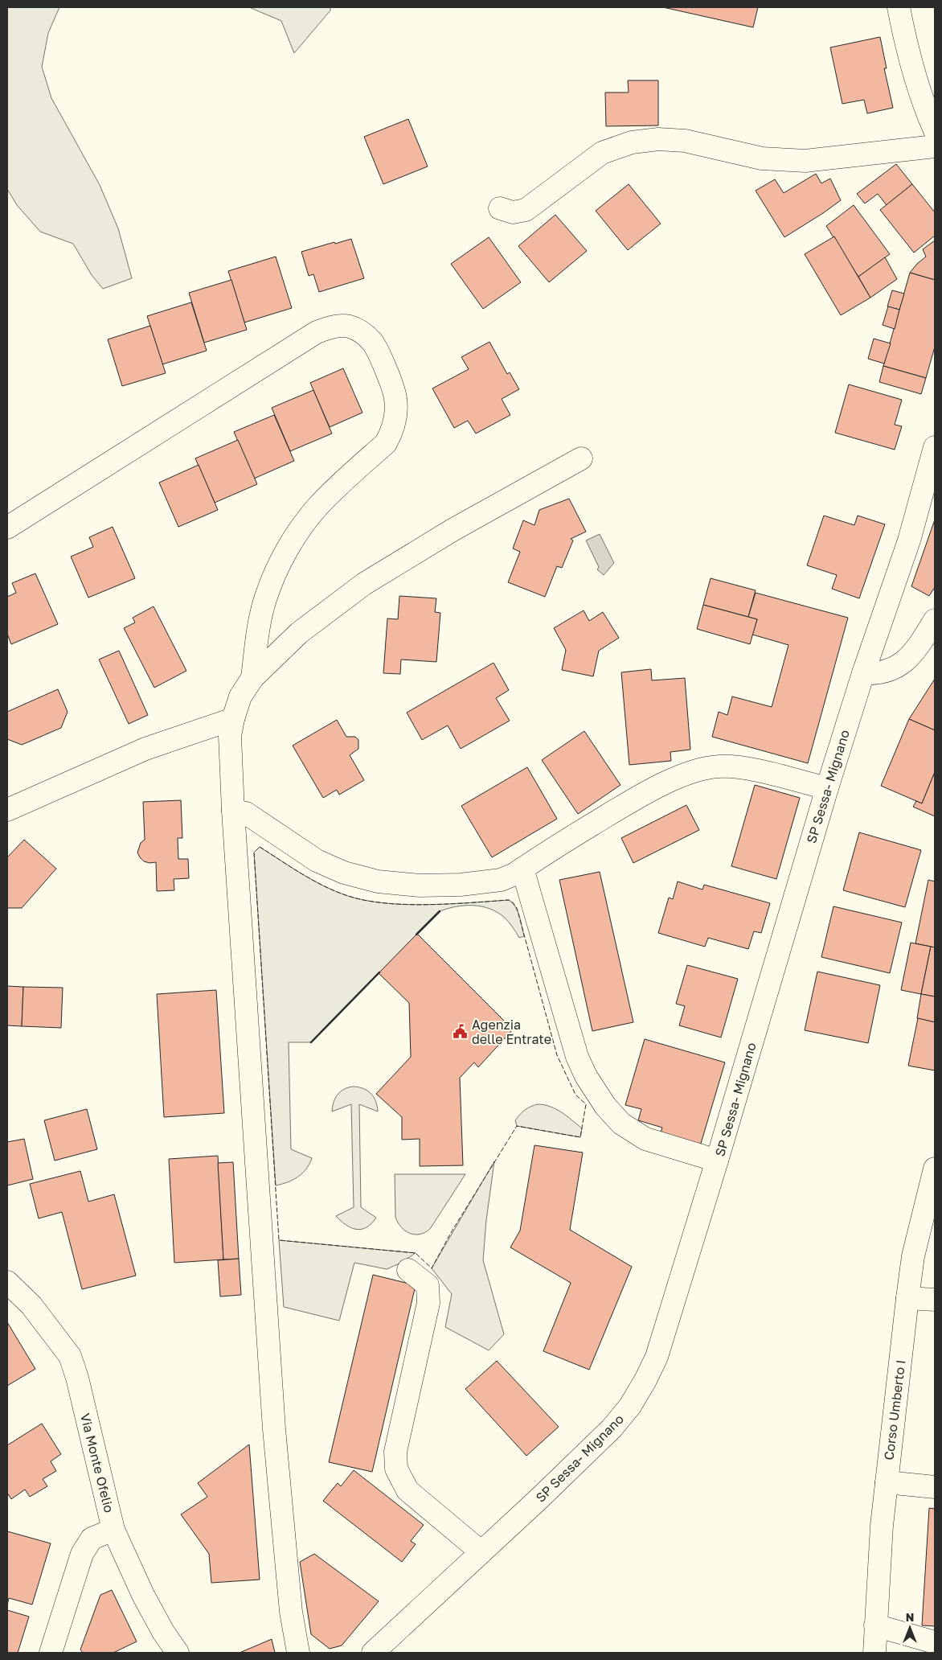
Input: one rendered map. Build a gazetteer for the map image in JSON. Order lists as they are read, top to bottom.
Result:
{
  "streets": {
    "street": ["SP Sessa- Mignano", "Corso Umberto I", "Via Monte Ofelio"]
  },
  "places": {
    "public building": ["Agenzia delle Entrate"]
  },
  "north": "top"
}
